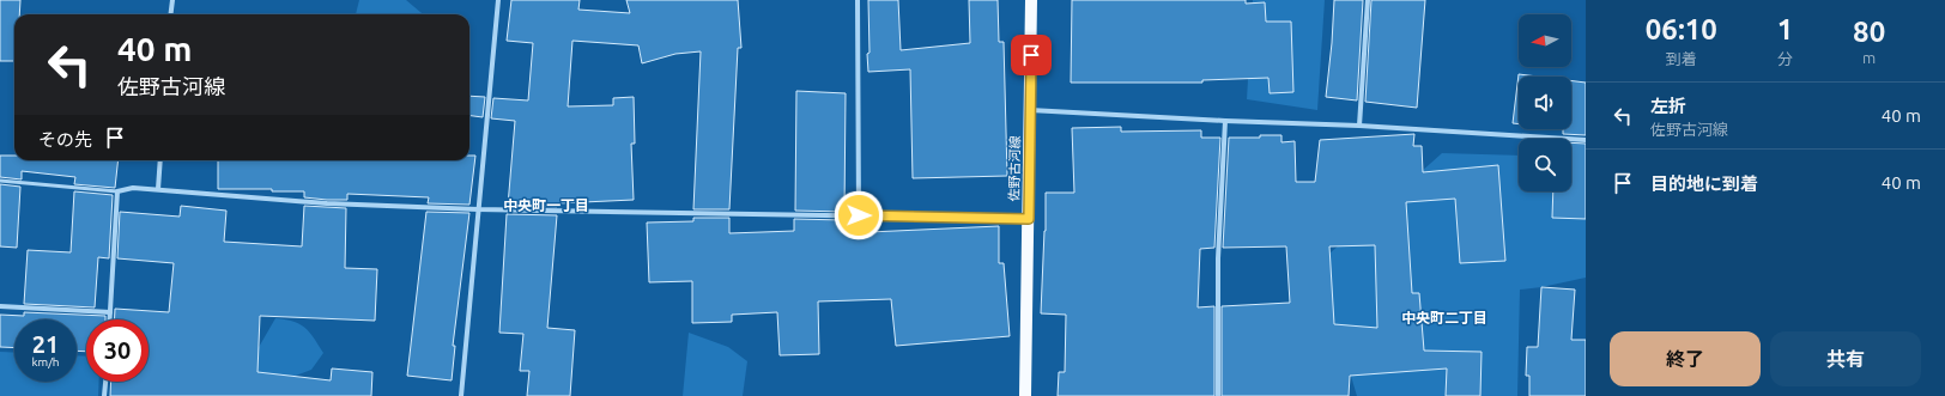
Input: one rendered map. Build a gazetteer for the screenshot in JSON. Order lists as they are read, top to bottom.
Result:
{
  "streets": {
    "main road": ["佐野古河線"]
  },
  "districts": ["中央町一丁目", "中央町二丁目"],
  "north": "left",
  "page": {
    "eta": [
      "06:10",
      "到着",
      "1",
      "分",
      "80",
      "m"
    ],
    "turn": ["40 m", "佐野古河線"],
    "list": [
      {
        "name": "左折",
        "note": "佐野古河線",
        "value": "40 m"
      },
      {
        "name": "目的地に到着",
        "value": "40 m"
      }
    ],
    "then": "その先",
    "speed": "21 km/h",
    "limit": "30",
    "buttons": ["終了", "共有"]
  }
}
